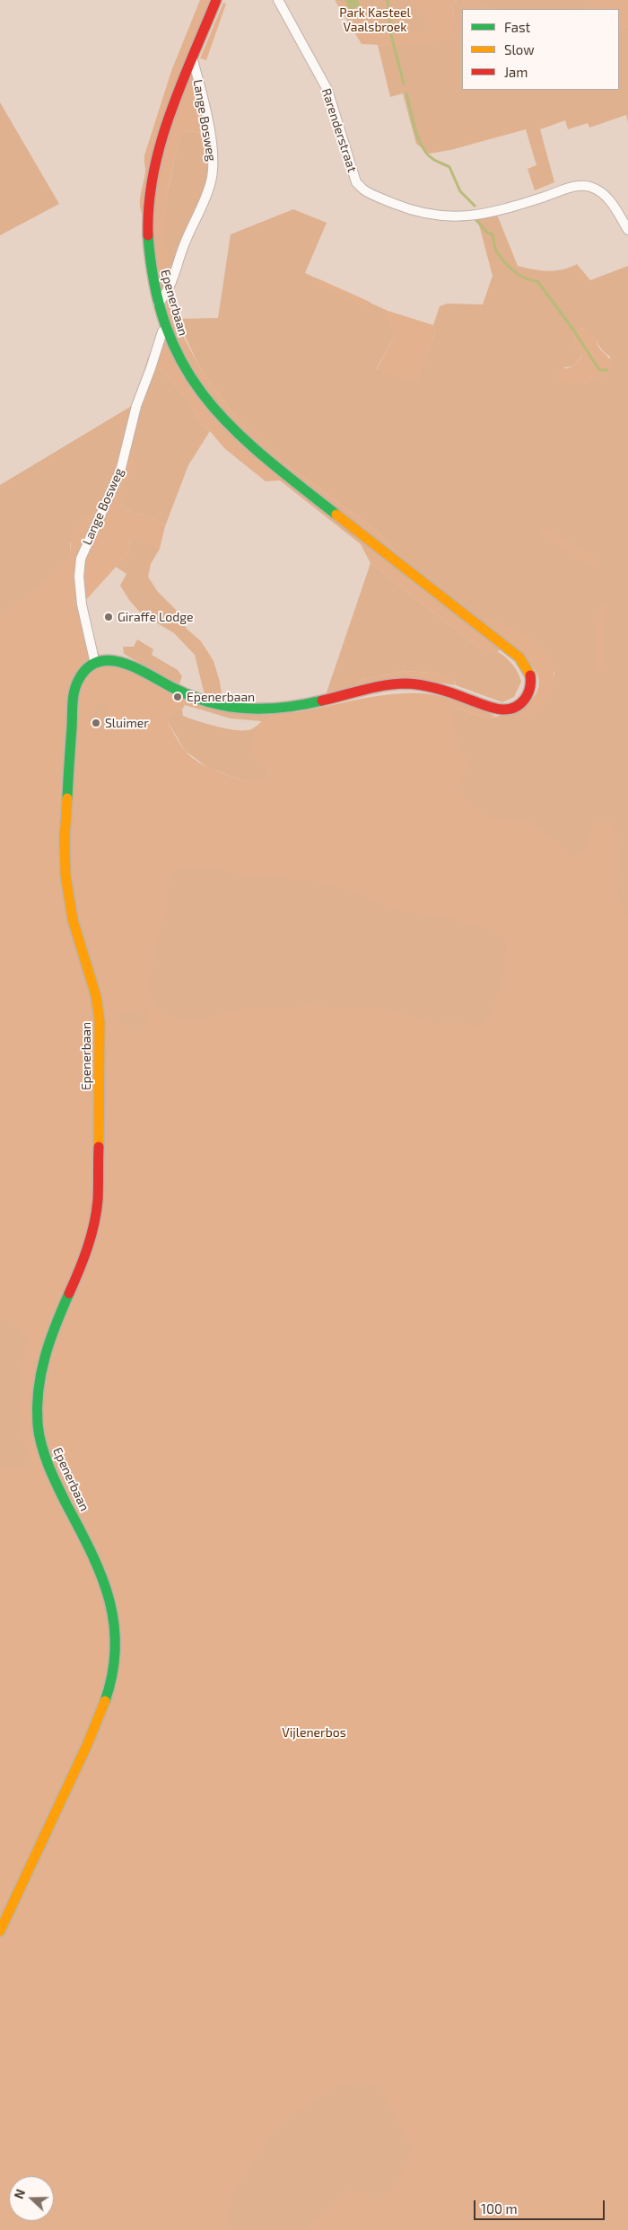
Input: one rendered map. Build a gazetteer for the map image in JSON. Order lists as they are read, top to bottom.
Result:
{
  "streets": {
    "street": ["Lange Bosweg", "Rarenderstraat", "Epenerbaan"]
  },
  "crossings": [
    ["Lange Bosweg", "Epenerbaan"]
  ],
  "parks": ["Park Kasteel Vaalsbroek", "Vijlenerbos"],
  "places": ["Giraffe Lodge", "Epenerbaan", "Sluimer"],
  "legend": ["Fast", "Slow", "Jam"],
  "scale_bar": "100 m",
  "north": "left"
}
